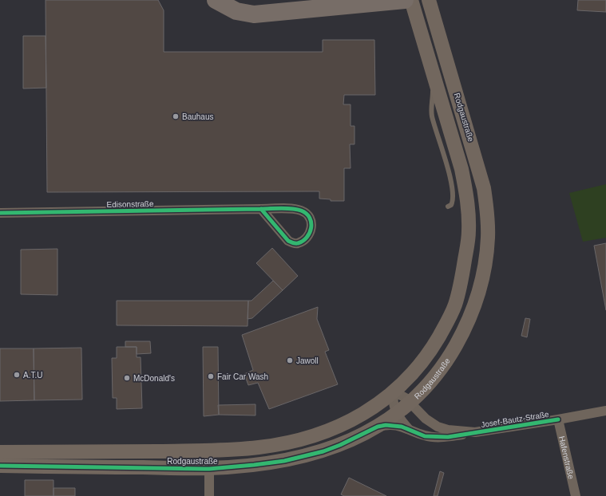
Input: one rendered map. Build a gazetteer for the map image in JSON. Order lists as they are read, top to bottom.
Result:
{
  "streets": {
    "main road": ["Rodgaustraße"],
    "street": ["Edisonstraße", "Josef-Bautz-Straße", "Hafenstraße"]
  },
  "crossings": [
    ["Rodgaustraße", "Josef-Bautz-Straße"],
    ["Josef-Bautz-Straße", "Hafenstraße"]
  ],
  "places": [
    "Bauhaus",
    "Jawoll",
    "A.T.U",
    "Fair Car Wash",
    "McDonald's"
  ]
}
